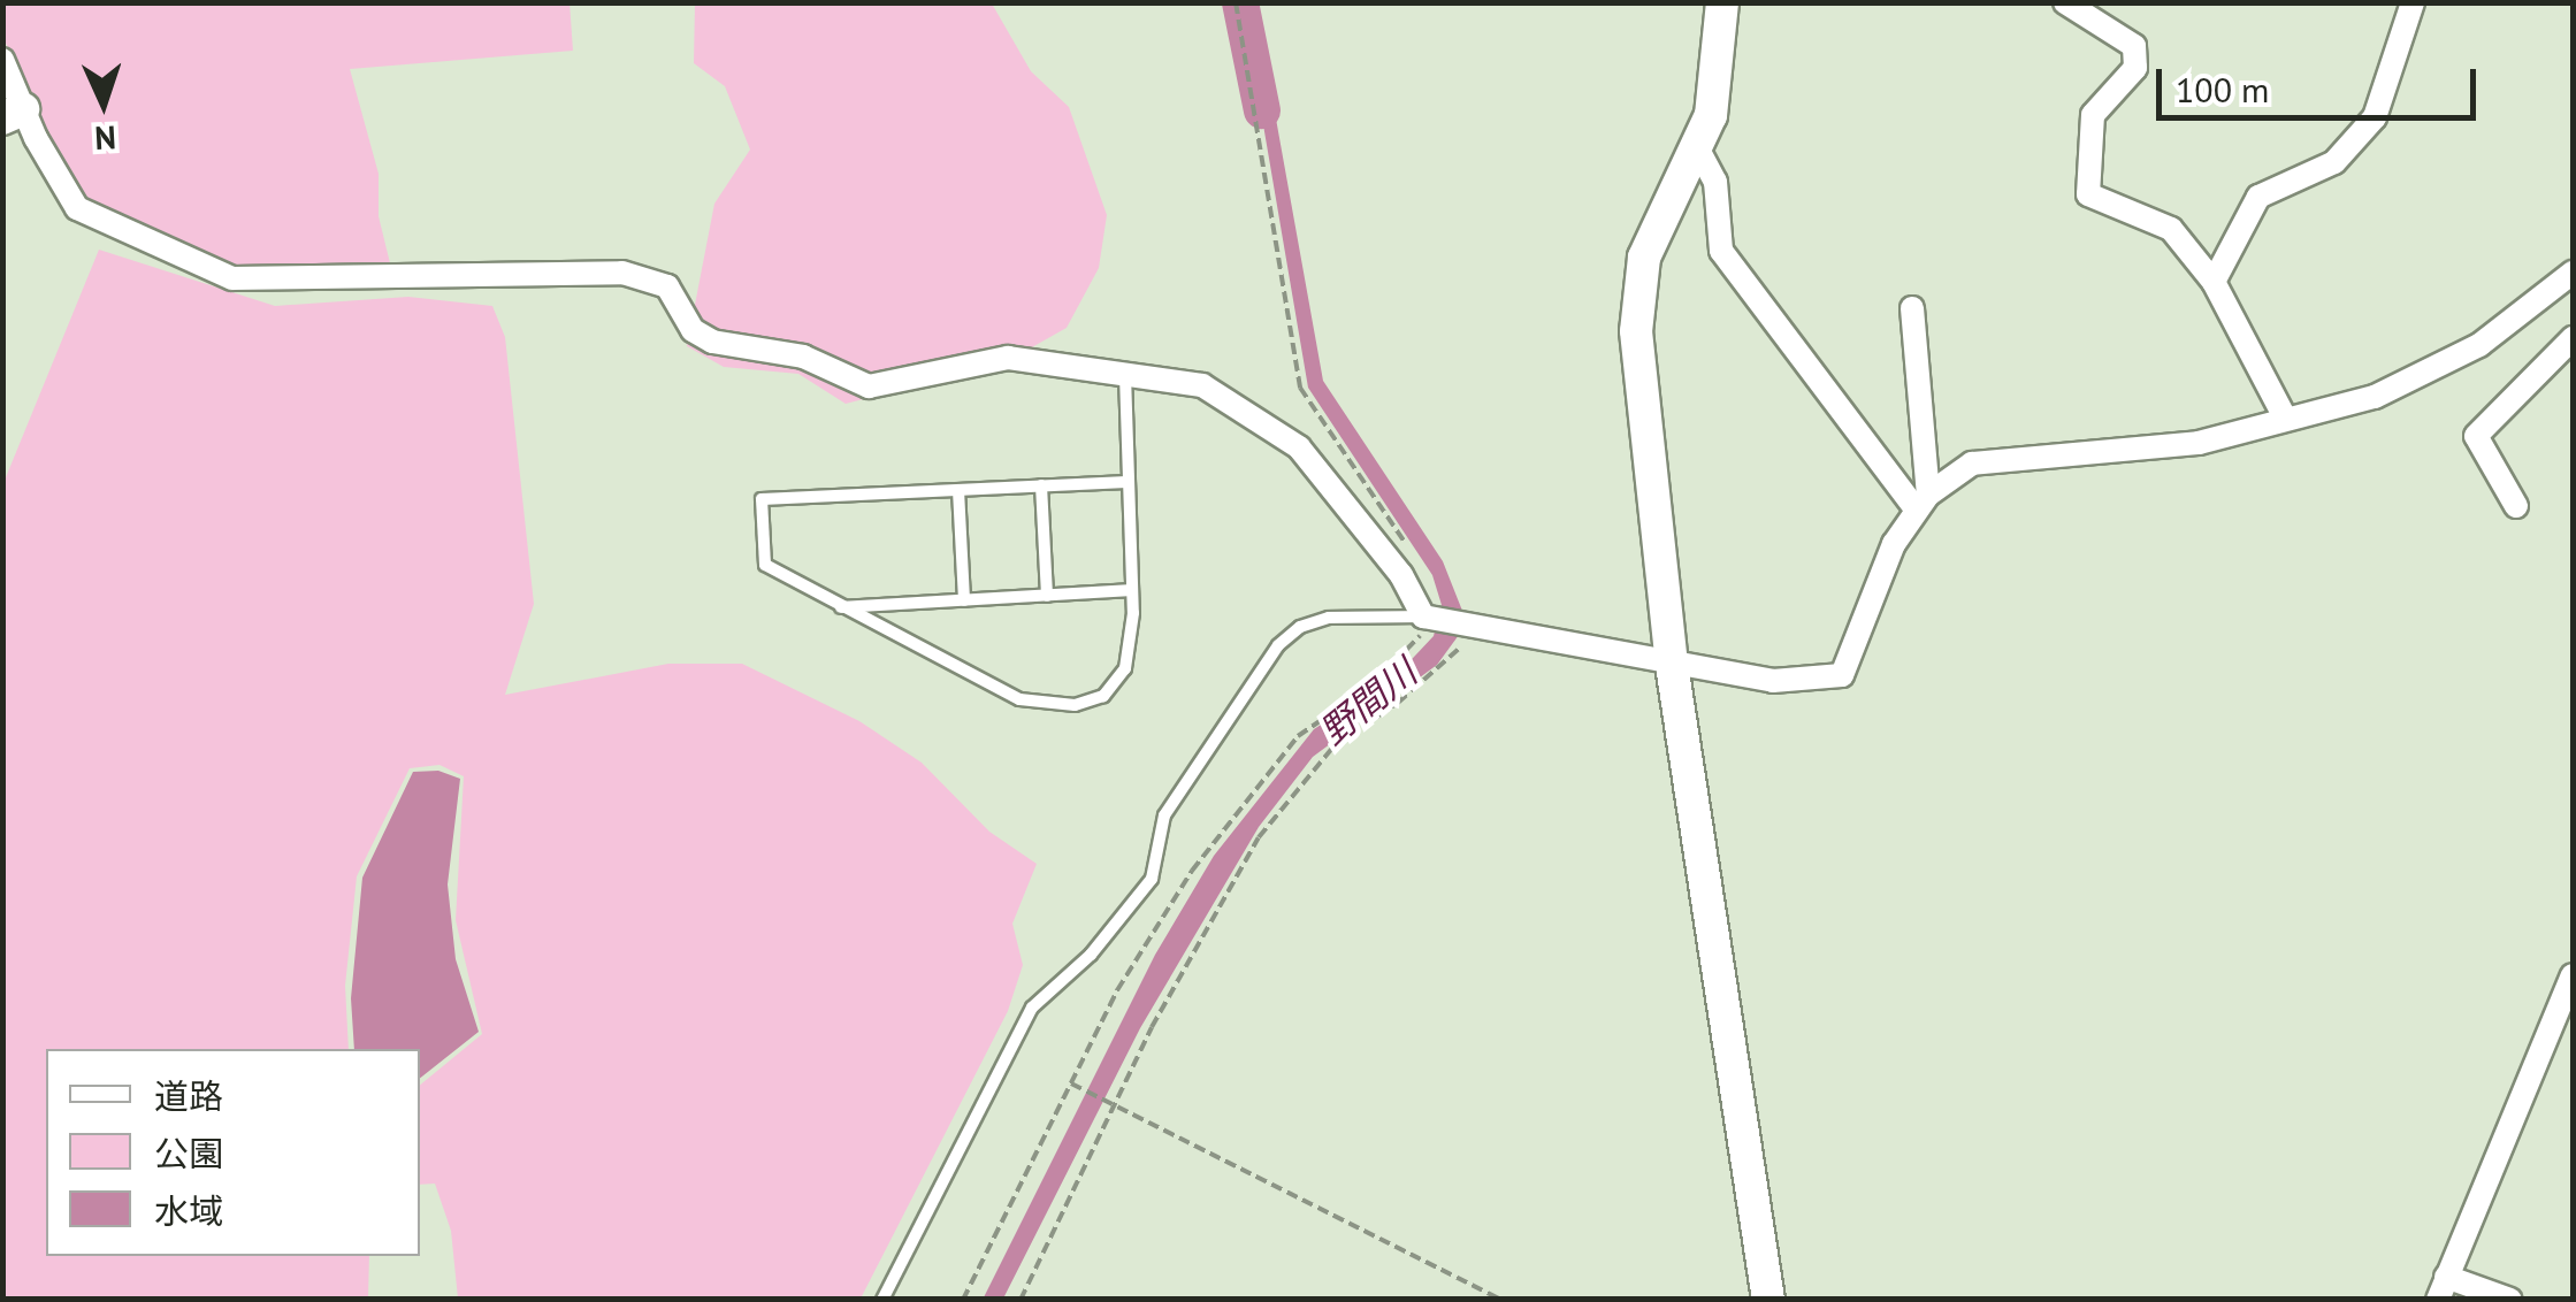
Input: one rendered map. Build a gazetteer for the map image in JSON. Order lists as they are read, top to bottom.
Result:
{
  "water": ["野間川"],
  "legend": ["道路", "公園", "水域"],
  "scale_bar": "100 m",
  "north": "bottom"
}
